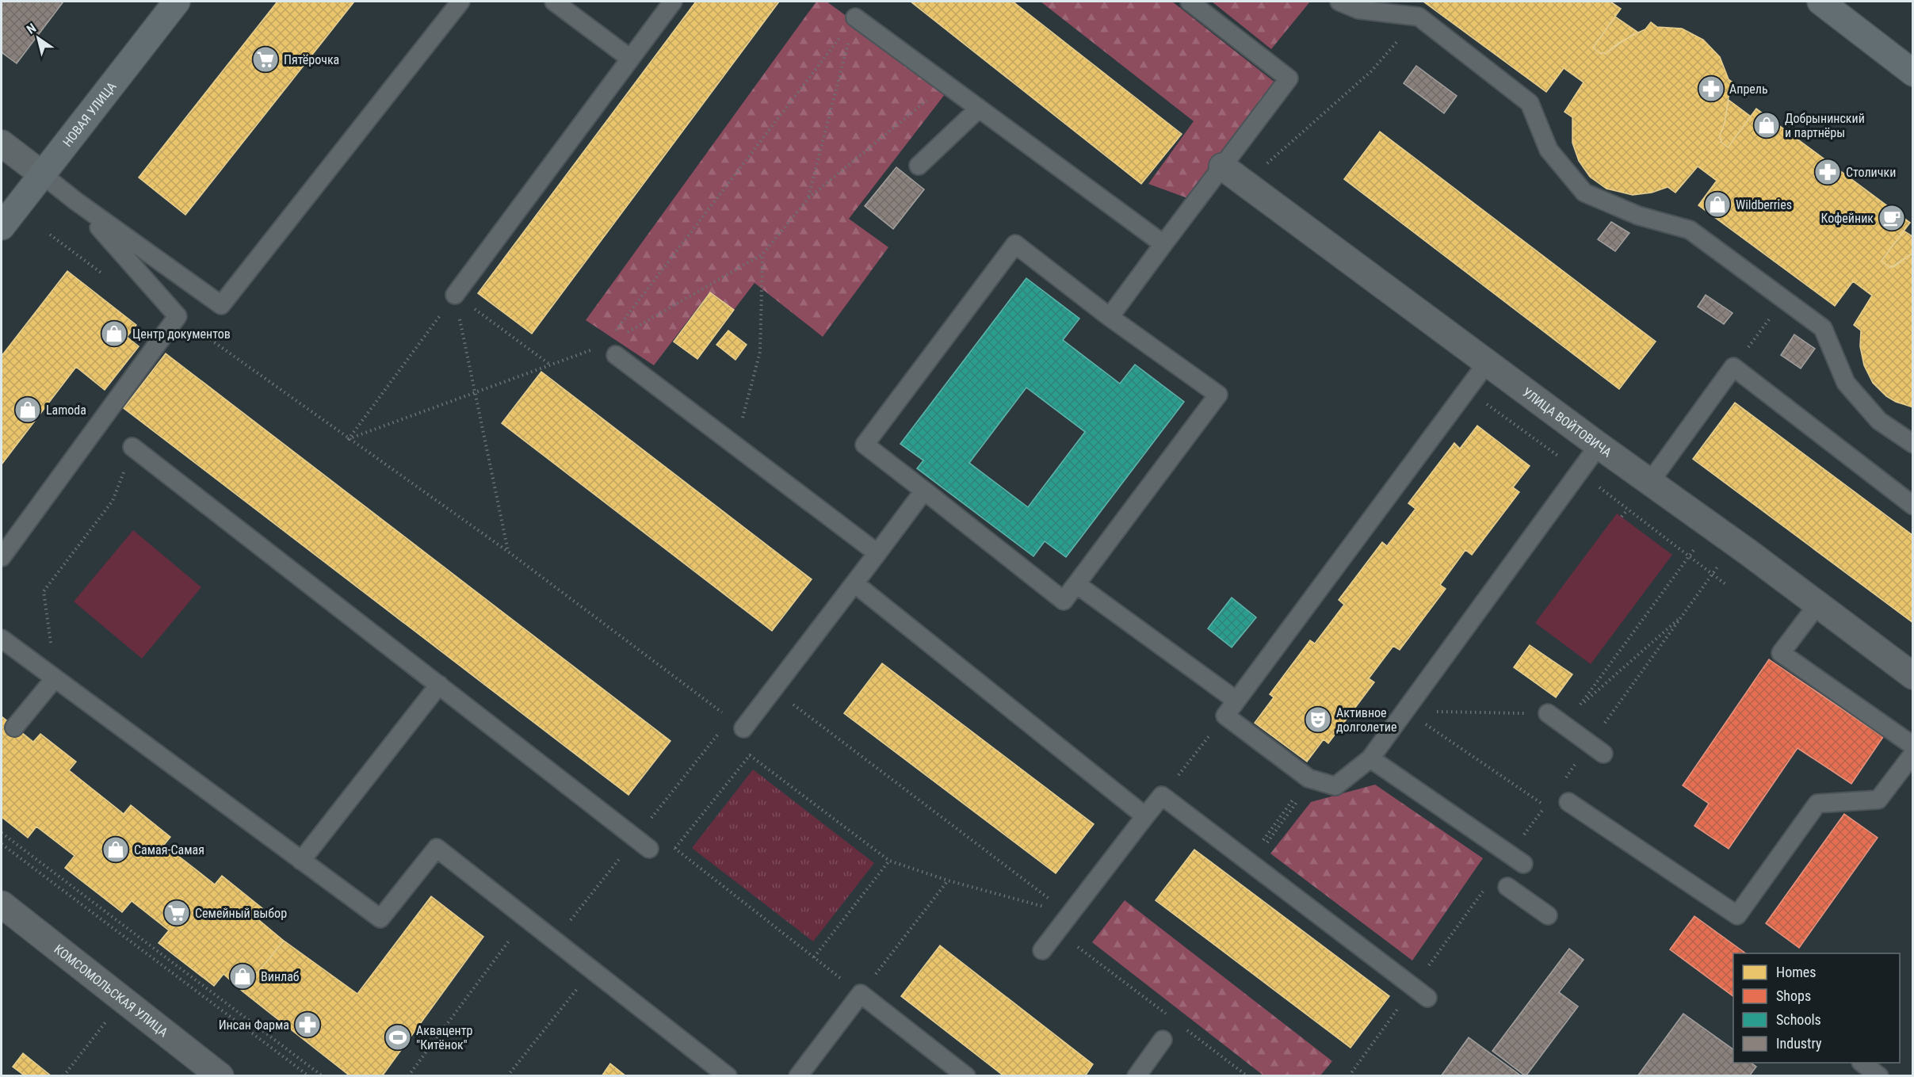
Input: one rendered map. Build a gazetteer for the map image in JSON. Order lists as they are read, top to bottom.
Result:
{
  "streets": {
    "street": ["НОВАЯ УЛИЦА", "УЛИЦА ВОЙТОВИЧА", "КОМСОМОЛЬСКАЯ УЛИЦА"]
  },
  "places": {
    "supermarket": ["Пятёрочка", "Семейный выбор"],
    "pharmacy": ["Апрель", "Столички", "Инсан Фарма"],
    "shop": [
      "Добрынинский и партнёры",
      "Wildberries",
      "Центр документов",
      "Lamoda",
      "Самая-Самая",
      "Винлаб"
    ],
    "cafe": ["Кофейник"],
    "theatre": ["Активное долголетие"],
    "sports": ["Аквацентр \"Китёнок\""]
  },
  "legend": [
    "Homes",
    "Shops",
    "Schools",
    "Industry"
  ],
  "north": "top left"
}
